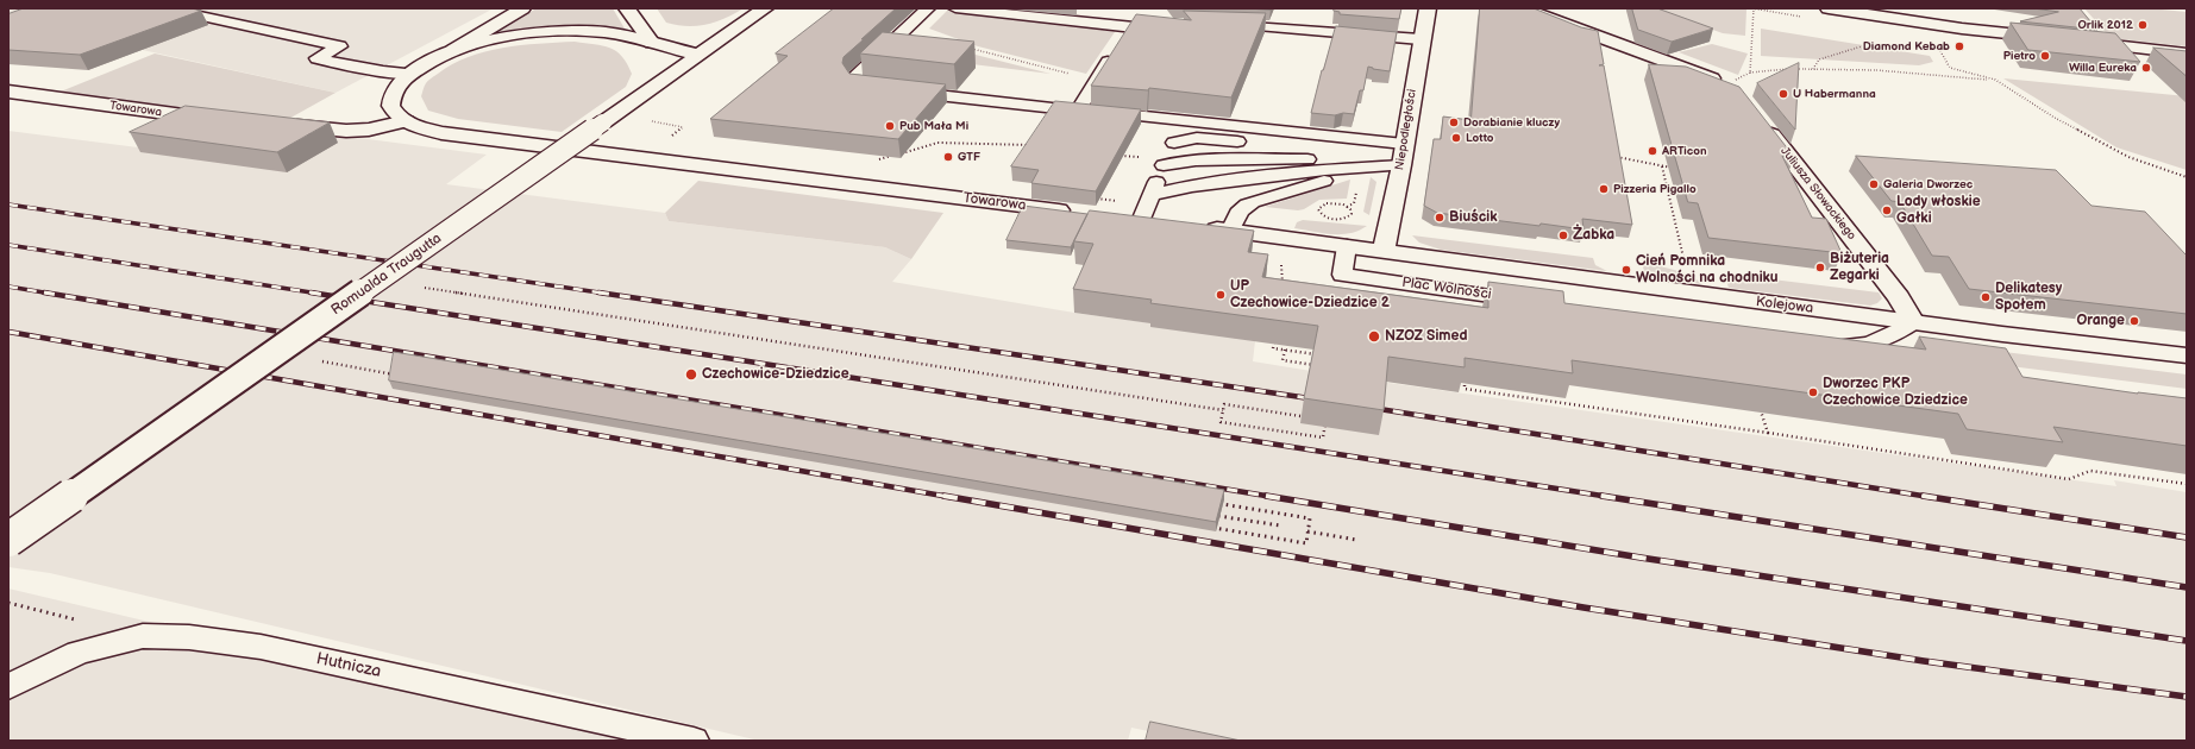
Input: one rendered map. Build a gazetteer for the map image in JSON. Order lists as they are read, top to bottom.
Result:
{
  "streets": {
    "street": [
      "Towarowa",
      "Niepodległości",
      "Juliusza Słowackiego",
      "Romualda Traugutta",
      "Kolejowa"
    ],
    "lane": ["Plac Wolności", "Hutnicza"]
  },
  "crossings": [
    ["Niepodległości", "Kolejowa"],
    ["Juliusza Słowackiego", "Kolejowa"]
  ],
  "places": [
    "Orlik 2012",
    "Diamond Kebab",
    "Pietro",
    "Willa Eureka",
    "U Habermanna",
    "Dorabianie kluczy",
    "Pub Mała Mi",
    "Lotto",
    "ARTicon",
    "GTF",
    "Galeria Dworzec",
    "Pizzeria Pigallo",
    "Lody włoskie Gałki",
    "Biuścik",
    "Żabka",
    "Biżuteria Zegarki",
    "Cień Pomnika Wolności na chodniku",
    "UP Czechowice-Dziedzice 2",
    "Delikatesy Społem",
    "Orange",
    "NZOZ Simed",
    "Czechowice-Dziedzice",
    "Dworzec PKP Czechowice Dziedzice"
  ]
}
